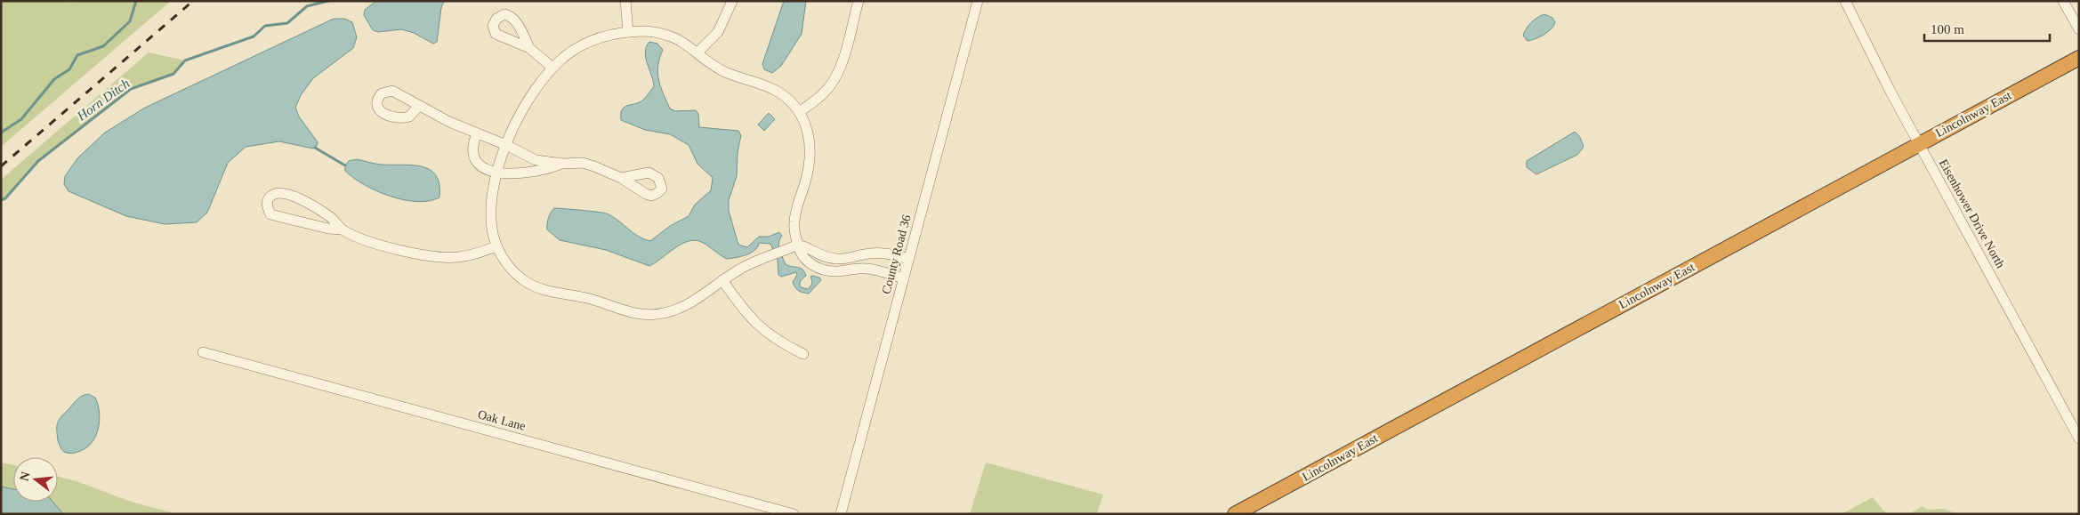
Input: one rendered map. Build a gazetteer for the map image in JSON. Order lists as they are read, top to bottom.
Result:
{
  "streets": {
    "highway": ["Lincolnway East"],
    "street": ["Eisenhower Drive North", "County Road 36", "Oak Lane"]
  },
  "crossings": [
    ["Lincolnway East", "Eisenhower Drive North"]
  ],
  "water": ["Horn Ditch"],
  "scale_bar": "100 m",
  "north": "left"
}
